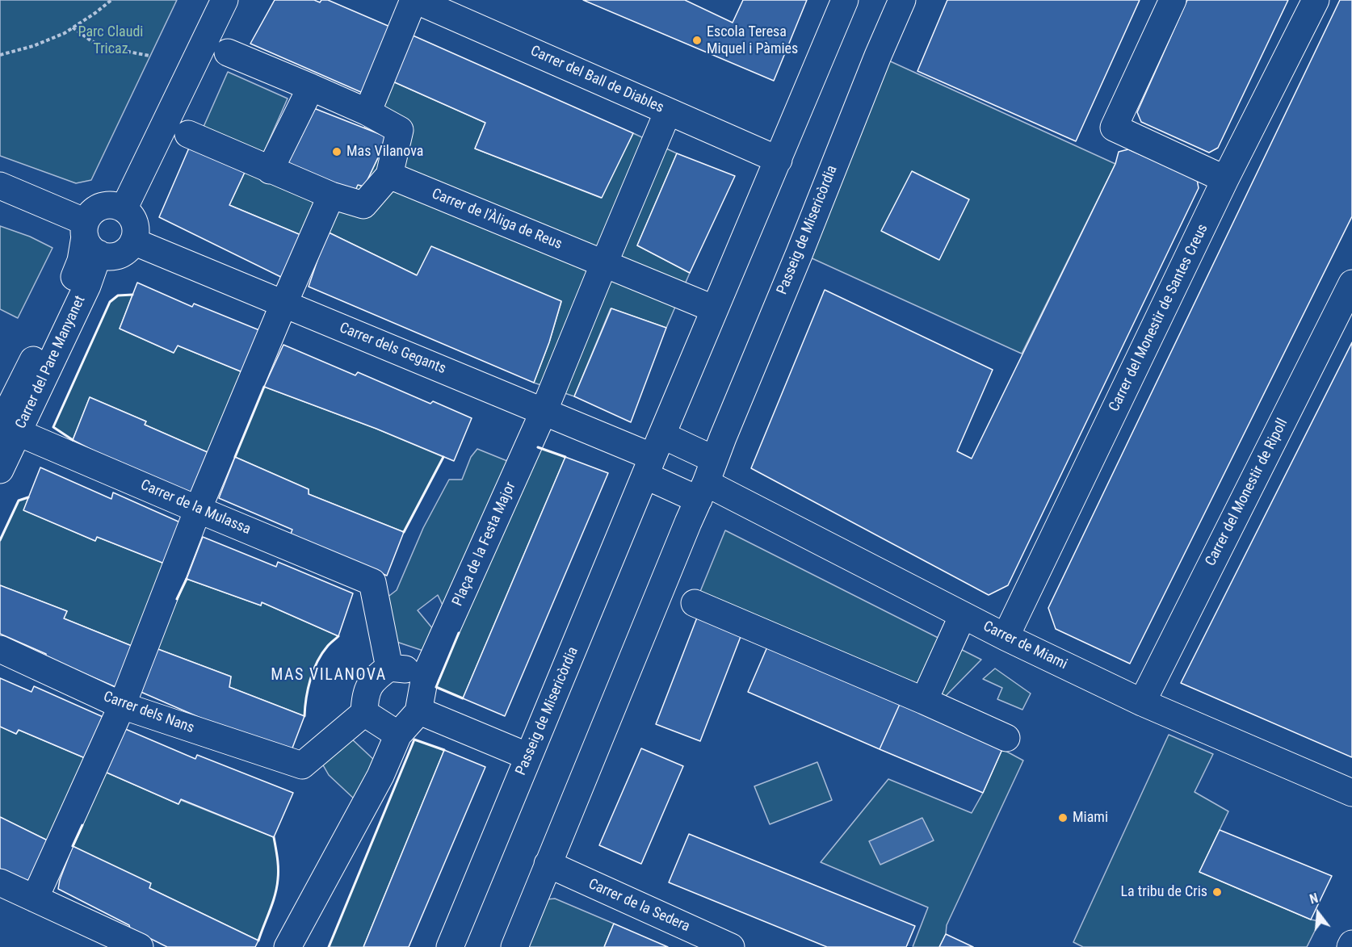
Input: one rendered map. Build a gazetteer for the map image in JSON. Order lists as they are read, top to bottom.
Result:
{
  "streets": {
    "street": [
      "Carrer del Ball de Diables",
      "Carrer de l'Àliga de Reus",
      "Passeig de Misericòrdia",
      "Carrer del Monestir de Santes Creus",
      "Carrer dels Gegants",
      "Carrer del Pare Manyanet",
      "Carrer del Monestir de Ripoll",
      "Carrer de la Mulassa",
      "Plaça de la Festa Major",
      "Carrer de Miami",
      "Carrer dels Nans",
      "Carrer de la Sedera"
    ]
  },
  "crossings": [
    ["Carrer del Ball de Diables", "Passeig de Misericòrdia"],
    ["Carrer de l'Àliga de Reus", "Passeig de Misericòrdia"],
    ["Passeig de Misericòrdia", "Carrer dels Gegants"],
    ["Passeig de Misericòrdia", "Carrer de Miami"],
    ["Passeig de Misericòrdia", "Carrer de la Sedera"],
    ["Carrer del Monestir de Santes Creus", "Carrer de Miami"],
    ["Carrer dels Gegants", "Carrer del Pare Manyanet"],
    ["Carrer dels Gegants", "Plaça de la Festa Major"],
    ["Carrer del Pare Manyanet", "Carrer de la Mulassa"],
    ["Carrer del Monestir de Ripoll", "Carrer de Miami"],
    ["Carrer de la Mulassa", "Plaça de la Festa Major"],
    ["Carrer de la Mulassa", "Carrer dels Nans"],
    ["Plaça de la Festa Major", "Carrer dels Nans"]
  ],
  "districts": ["MAS VILANOVA"],
  "parks": ["Parc Claudi Tricaz"],
  "places": [
    "Escola Teresa Miquel i Pàmies",
    "Mas Vilanova",
    "Miami",
    "La tribu de Cris"
  ],
  "north": "top"
}
